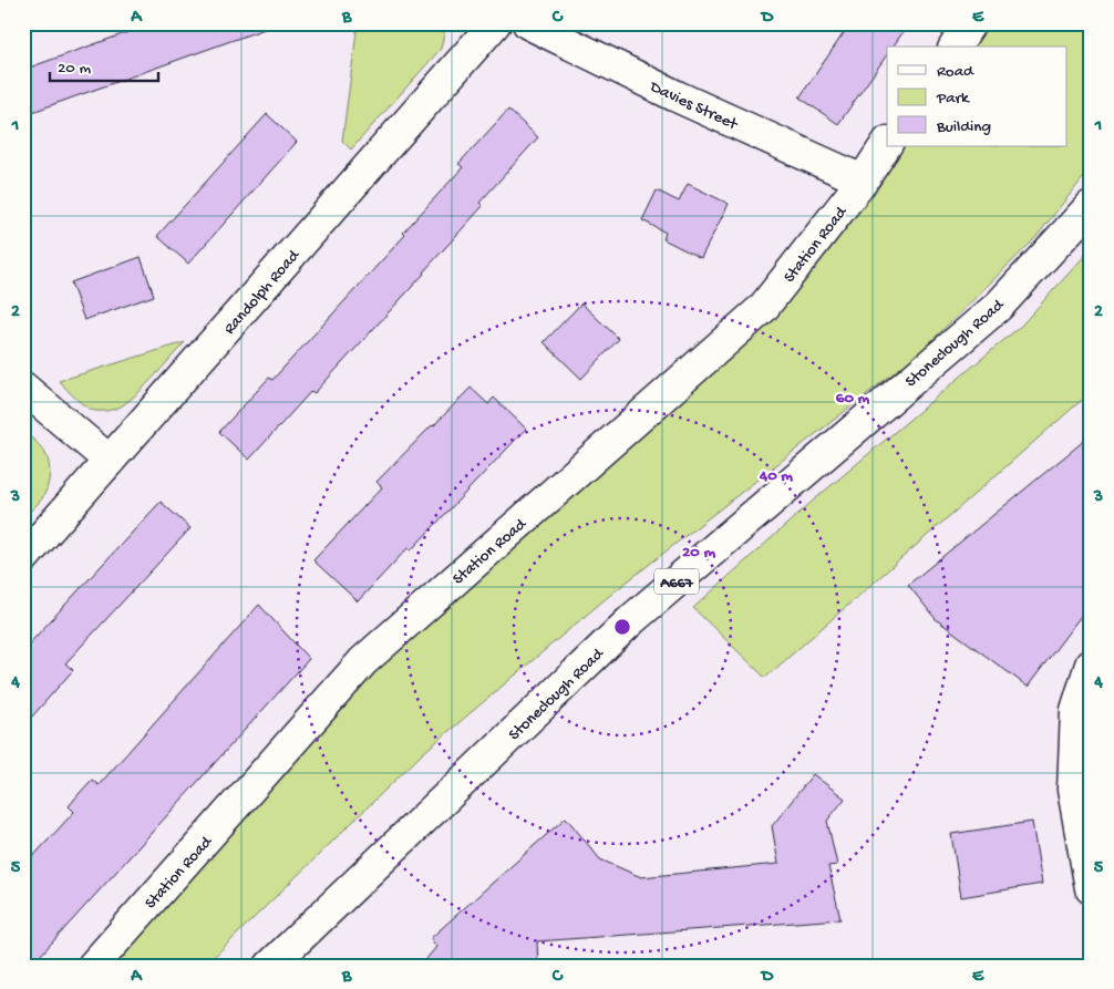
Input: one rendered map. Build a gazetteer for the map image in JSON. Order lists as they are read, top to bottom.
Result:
{
  "streets": {
    "street": [
      "Davies Street",
      "Station Road",
      "Randolph Road",
      "Stoneclough Road",
      "A667"
    ]
  },
  "crossings": [
    ["Davies Street", "Station Road"]
  ],
  "legend": ["Road", "Park", "Building"],
  "scale_bar": "20 m",
  "grid": {
    "columns": [
      "A",
      "B",
      "C",
      "D",
      "E"
    ],
    "rows": [
      "1",
      "2",
      "3",
      "4",
      "5"
    ]
  },
  "rings": ["60 m", "40 m", "20 m"]
}
